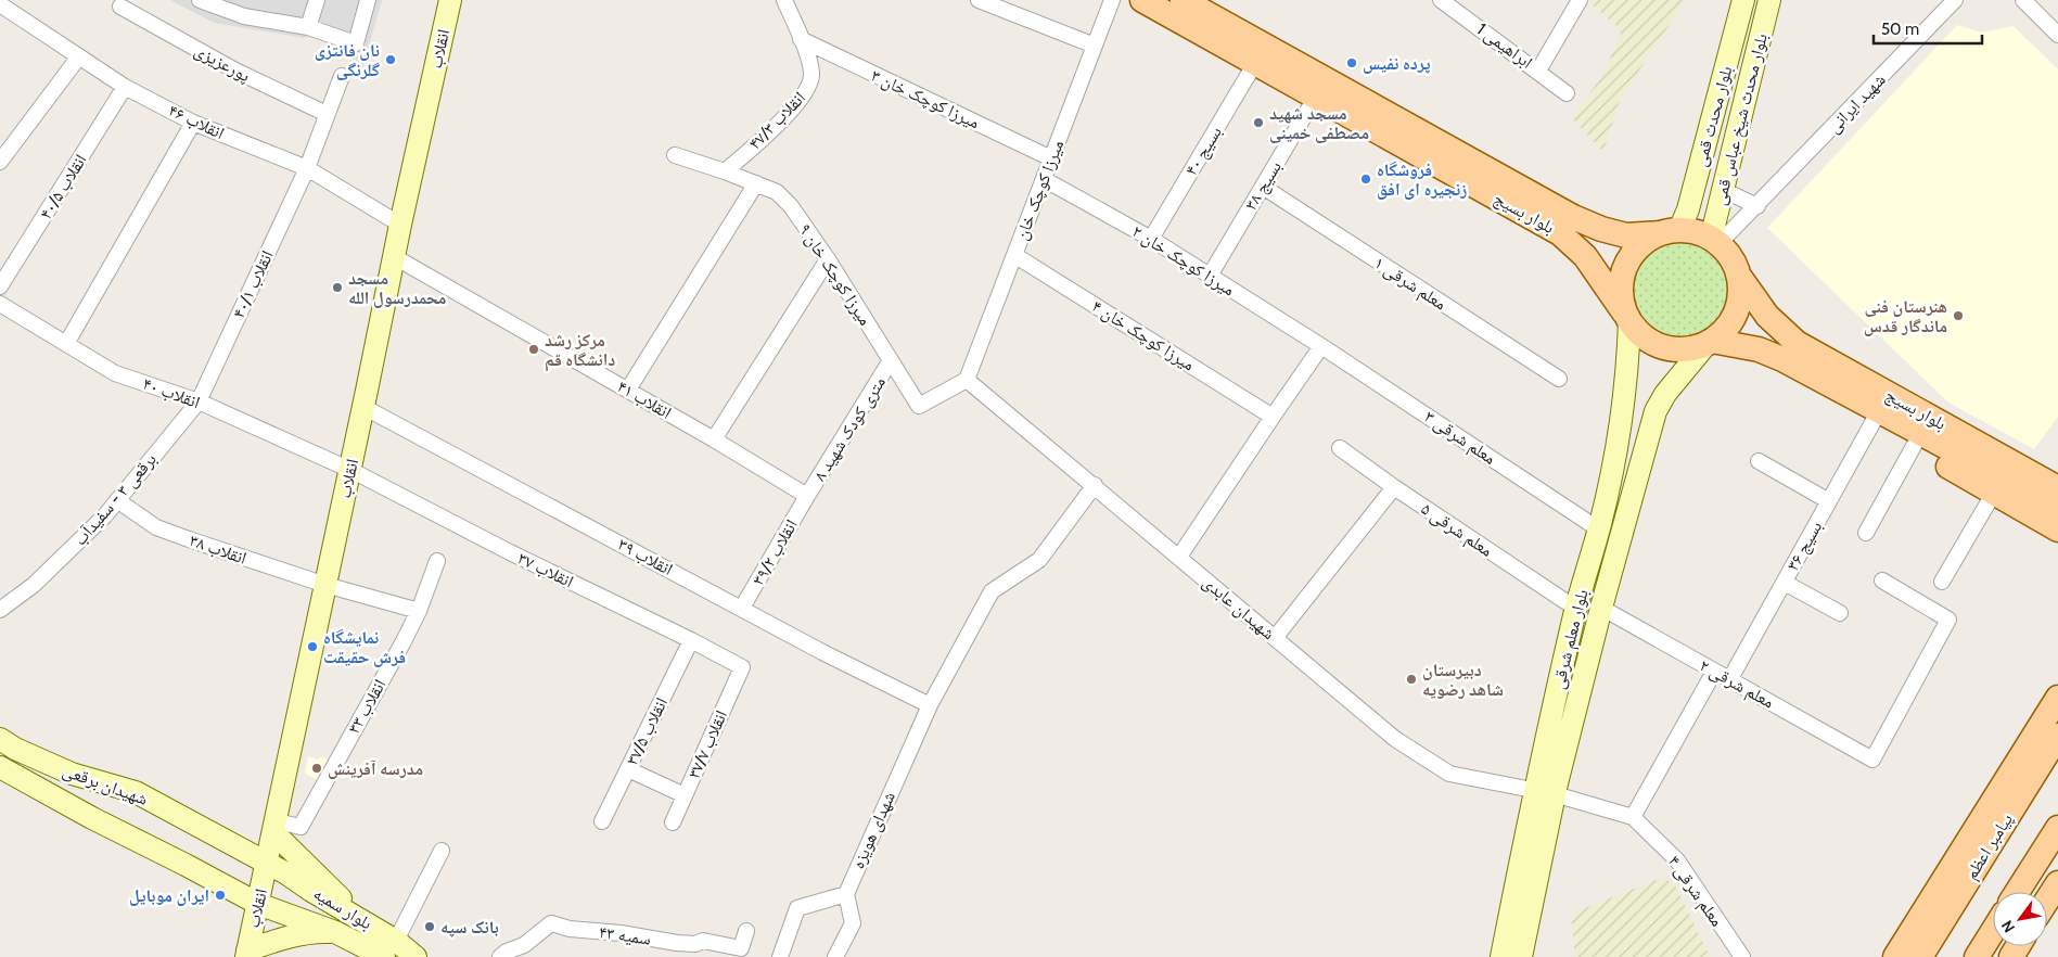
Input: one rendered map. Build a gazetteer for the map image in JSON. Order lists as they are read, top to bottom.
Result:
{
  "streets": {
    "main road": [
      "انقلاب",
      "بلوار محدث قمی",
      "بلوار محدث شیخ عباس قمی",
      "بلوار بسیج",
      "بلوار معلم شرقی",
      "شهیدان برقعی",
      "پیامبر اعظم",
      "بلوار سمیه"
    ],
    "street": [
      "ابراهیمی 1",
      "پورعزیزی",
      "میرزا کوچک خان ۳",
      "شهید ایرانی",
      "انقلاب ۴۷/۳",
      "انقلاب ۴۶",
      "بسیج ۴۰",
      "بسیج ۳۸",
      "انقلاب ۴۰/۵",
      "میرزا کوچک خان",
      "میرزا کوچک خان ۲",
      "میرزا کوچک خان ۹",
      "معلم شرقی ۱",
      "انقلاب ۴۰/۱",
      "میرزا کوچک خان ۴",
      "انقلاب ۴۰",
      "انقلاب ۴۱",
      "۸ متری کودک شهید",
      "معلم شرقی ۳",
      "برقعی ۳ - سفیدآب",
      "معلم شرقی ۵",
      "بسیج ۳۶",
      "انقلاب ۳۸",
      "انقلاب ۳۹/۲",
      "انقلاب ۳۹",
      "انقلاب ۳۷",
      "شهیدان عابدی",
      "معلم شرقی ۲",
      "انقلاب ۳۳",
      "انقلاب ۳۷/۵",
      "انقلاب ۳۷/۷",
      "شهدای هویزه",
      "معلم شرقی ۴",
      "سمیه ۴۳"
    ]
  },
  "crossings": [
    ["انقلاب", "انقلاب ۴۶"],
    ["انقلاب", "انقلاب ۴۰"],
    ["انقلاب", "انقلاب ۴۱"],
    ["انقلاب", "انقلاب ۳۸"],
    ["انقلاب", "انقلاب ۳۹"],
    ["انقلاب", "انقلاب ۳۷"],
    ["انقلاب", "انقلاب ۳۳"],
    ["انقلاب", "شهیدان برقعی"],
    ["انقلاب", "بلوار سمیه"],
    ["میرزا کوچک خان ۳", "انقلاب ۴۷/۳"],
    ["میرزا کوچک خان ۳", "میرزا کوچک خان"],
    ["شهید ایرانی", "بلوار محدث قمی"],
    ["شهید ایرانی", "بلوار محدث شیخ عباس قمی"],
    ["شهید ایرانی", "بلوار بسیج"],
    ["شهید ایرانی", "بلوار معلم شرقی"],
    ["بلوار محدث قمی", "بلوار محدث شیخ عباس قمی"],
    ["بلوار محدث قمی", "بلوار بسیج"],
    ["بلوار محدث قمی", "بلوار معلم شرقی"],
    ["بلوار محدث شیخ عباس قمی", "بلوار بسیج"],
    ["بلوار محدث شیخ عباس قمی", "بلوار معلم شرقی"],
    ["انقلاب ۴۷/۳", "میرزا کوچک خان ۹"],
    ["انقلاب ۴۶", "انقلاب ۴۰/۵"],
    ["انقلاب ۴۶", "انقلاب ۴۰/۱"],
    ["بسیج ۴۰", "بلوار بسیج"],
    ["بسیج ۴۰", "میرزا کوچک خان ۲"],
    ["بسیج ۳۸", "بلوار بسیج"],
    ["بسیج ۳۸", "میرزا کوچک خان ۲"],
    ["بسیج ۳۸", "معلم شرقی ۱"],
    ["میرزا کوچک خان", "میرزا کوچک خان ۲"],
    ["میرزا کوچک خان", "میرزا کوچک خان ۹"],
    ["میرزا کوچک خان", "میرزا کوچک خان ۴"],
    ["میرزا کوچک خان", "شهیدان عابدی"],
    ["بلوار بسیج", "بسیج ۳۶"],
    ["بلوار بسیج", "بلوار معلم شرقی"],
    ["میرزا کوچک خان ۲", "معلم شرقی ۳"],
    ["میرزا کوچک خان ۹", "۸ متری کودک شهید"],
    ["میرزا کوچک خان ۹", "شهیدان عابدی"],
    ["انقلاب ۴۰/۱", "انقلاب ۴۰"],
    ["انقلاب ۴۰/۱", "برقعی ۳ - سفیدآب"],
    ["انقلاب ۴۰", "برقعی ۳ - سفیدآب"],
    ["انقلاب ۴۰", "انقلاب ۳۷"],
    ["انقلاب ۴۱", "۸ متری کودک شهید"],
    ["انقلاب ۴۱", "انقلاب ۳۹/۲"],
    ["۸ متری کودک شهید", "انقلاب ۳۹/۲"],
    ["معلم شرقی ۳", "بلوار معلم شرقی"],
    ["برقعی ۳ - سفیدآب", "انقلاب ۳۸"],
    ["معلم شرقی ۵", "بلوار معلم شرقی"],
    ["بسیج ۳۶", "معلم شرقی ۲"],
    ["انقلاب ۳۸", "انقلاب ۳۳"],
    ["انقلاب ۳۹/۲", "انقلاب ۳۹"],
    ["انقلاب ۳۹", "شهدای هویزه"],
    ["انقلاب ۳۷", "انقلاب ۳۷/۵"],
    ["انقلاب ۳۷", "انقلاب ۳۷/۷"],
    ["شهیدان عابدی", "بلوار معلم شرقی"],
    ["شهیدان عابدی", "شهدای هویزه"],
    ["شهیدان عابدی", "معلم شرقی ۴"],
    ["بلوار معلم شرقی", "معلم شرقی ۲"],
    ["بلوار معلم شرقی", "معلم شرقی ۴"],
    ["شهیدان برقعی", "بلوار سمیه"]
  ],
  "places": [
    "نان فانتزی گلرنگی",
    "پرده نفیس",
    "مسجد شهید مصطفی خمینی",
    "فروشگاه زنجیره ای افق",
    "مسجد محمدرسول الله",
    "هنرستان فنی ماندگار قدس",
    "مرکز رشد دانشگاه قم",
    "نمایشگاه فرش حقیقت",
    "دبیرستان شاهد رضویه",
    "مدرسه آفرینش",
    "ایران موبایل",
    "بانک سپه"
  ],
  "scale_bar": "50 m",
  "north": "bottom left"
}
